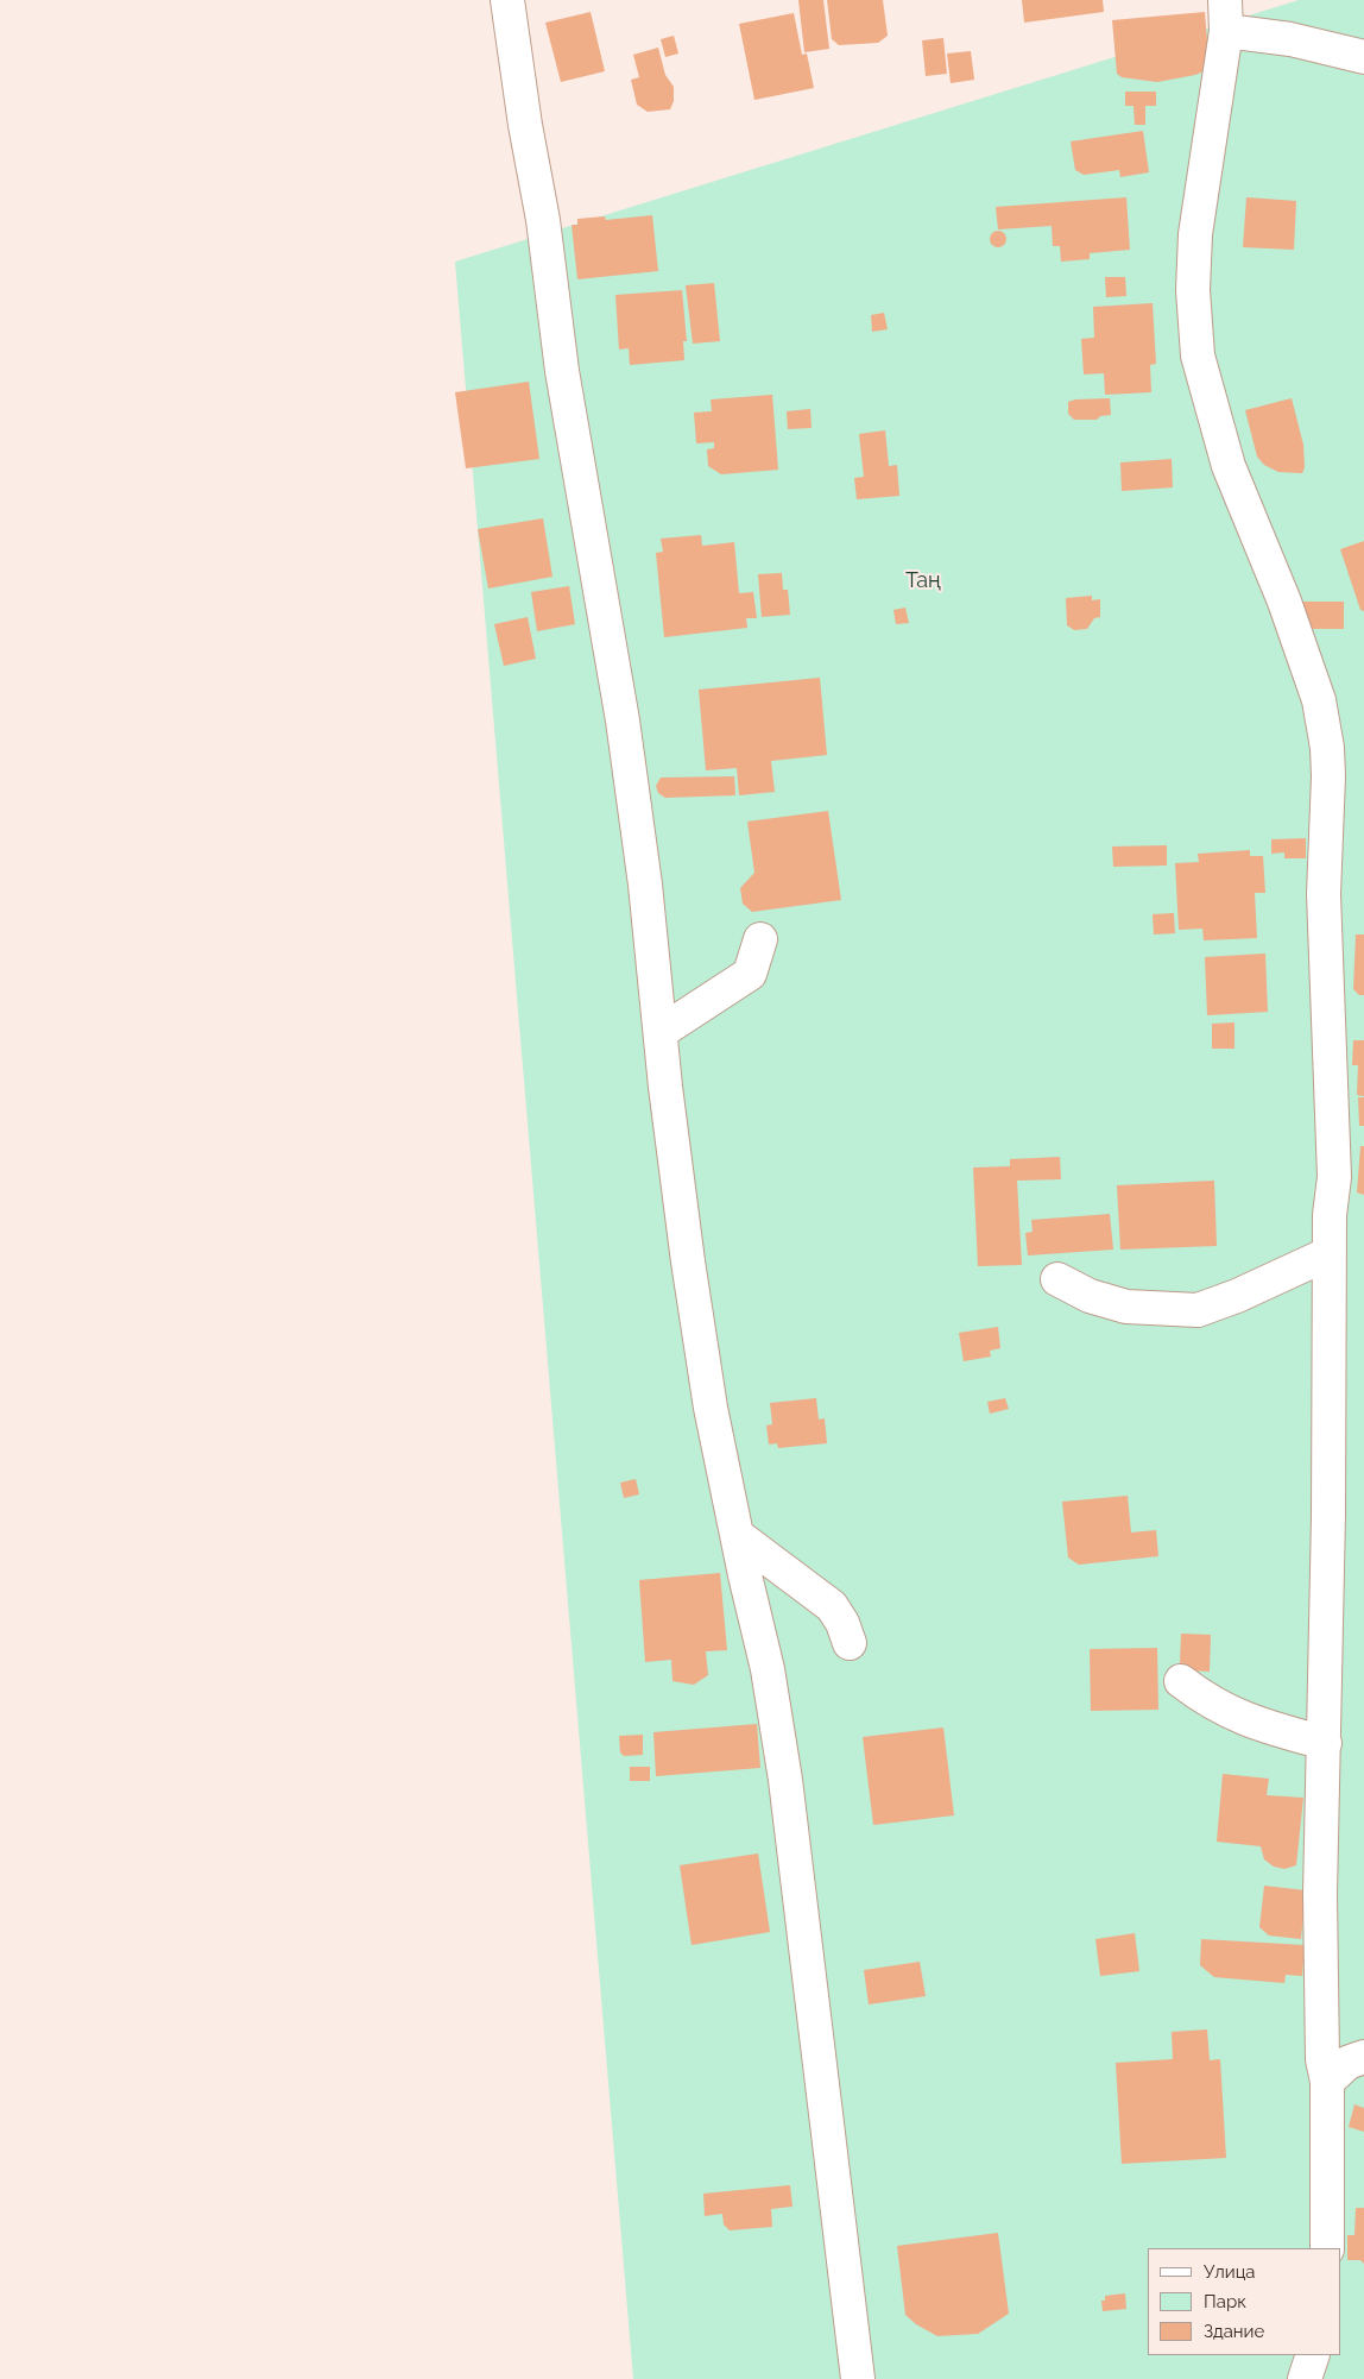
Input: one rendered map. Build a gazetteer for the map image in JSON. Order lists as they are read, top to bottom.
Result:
{
  "parks": ["Таң"],
  "legend": ["Улица", "Парк", "Здание"]
}
